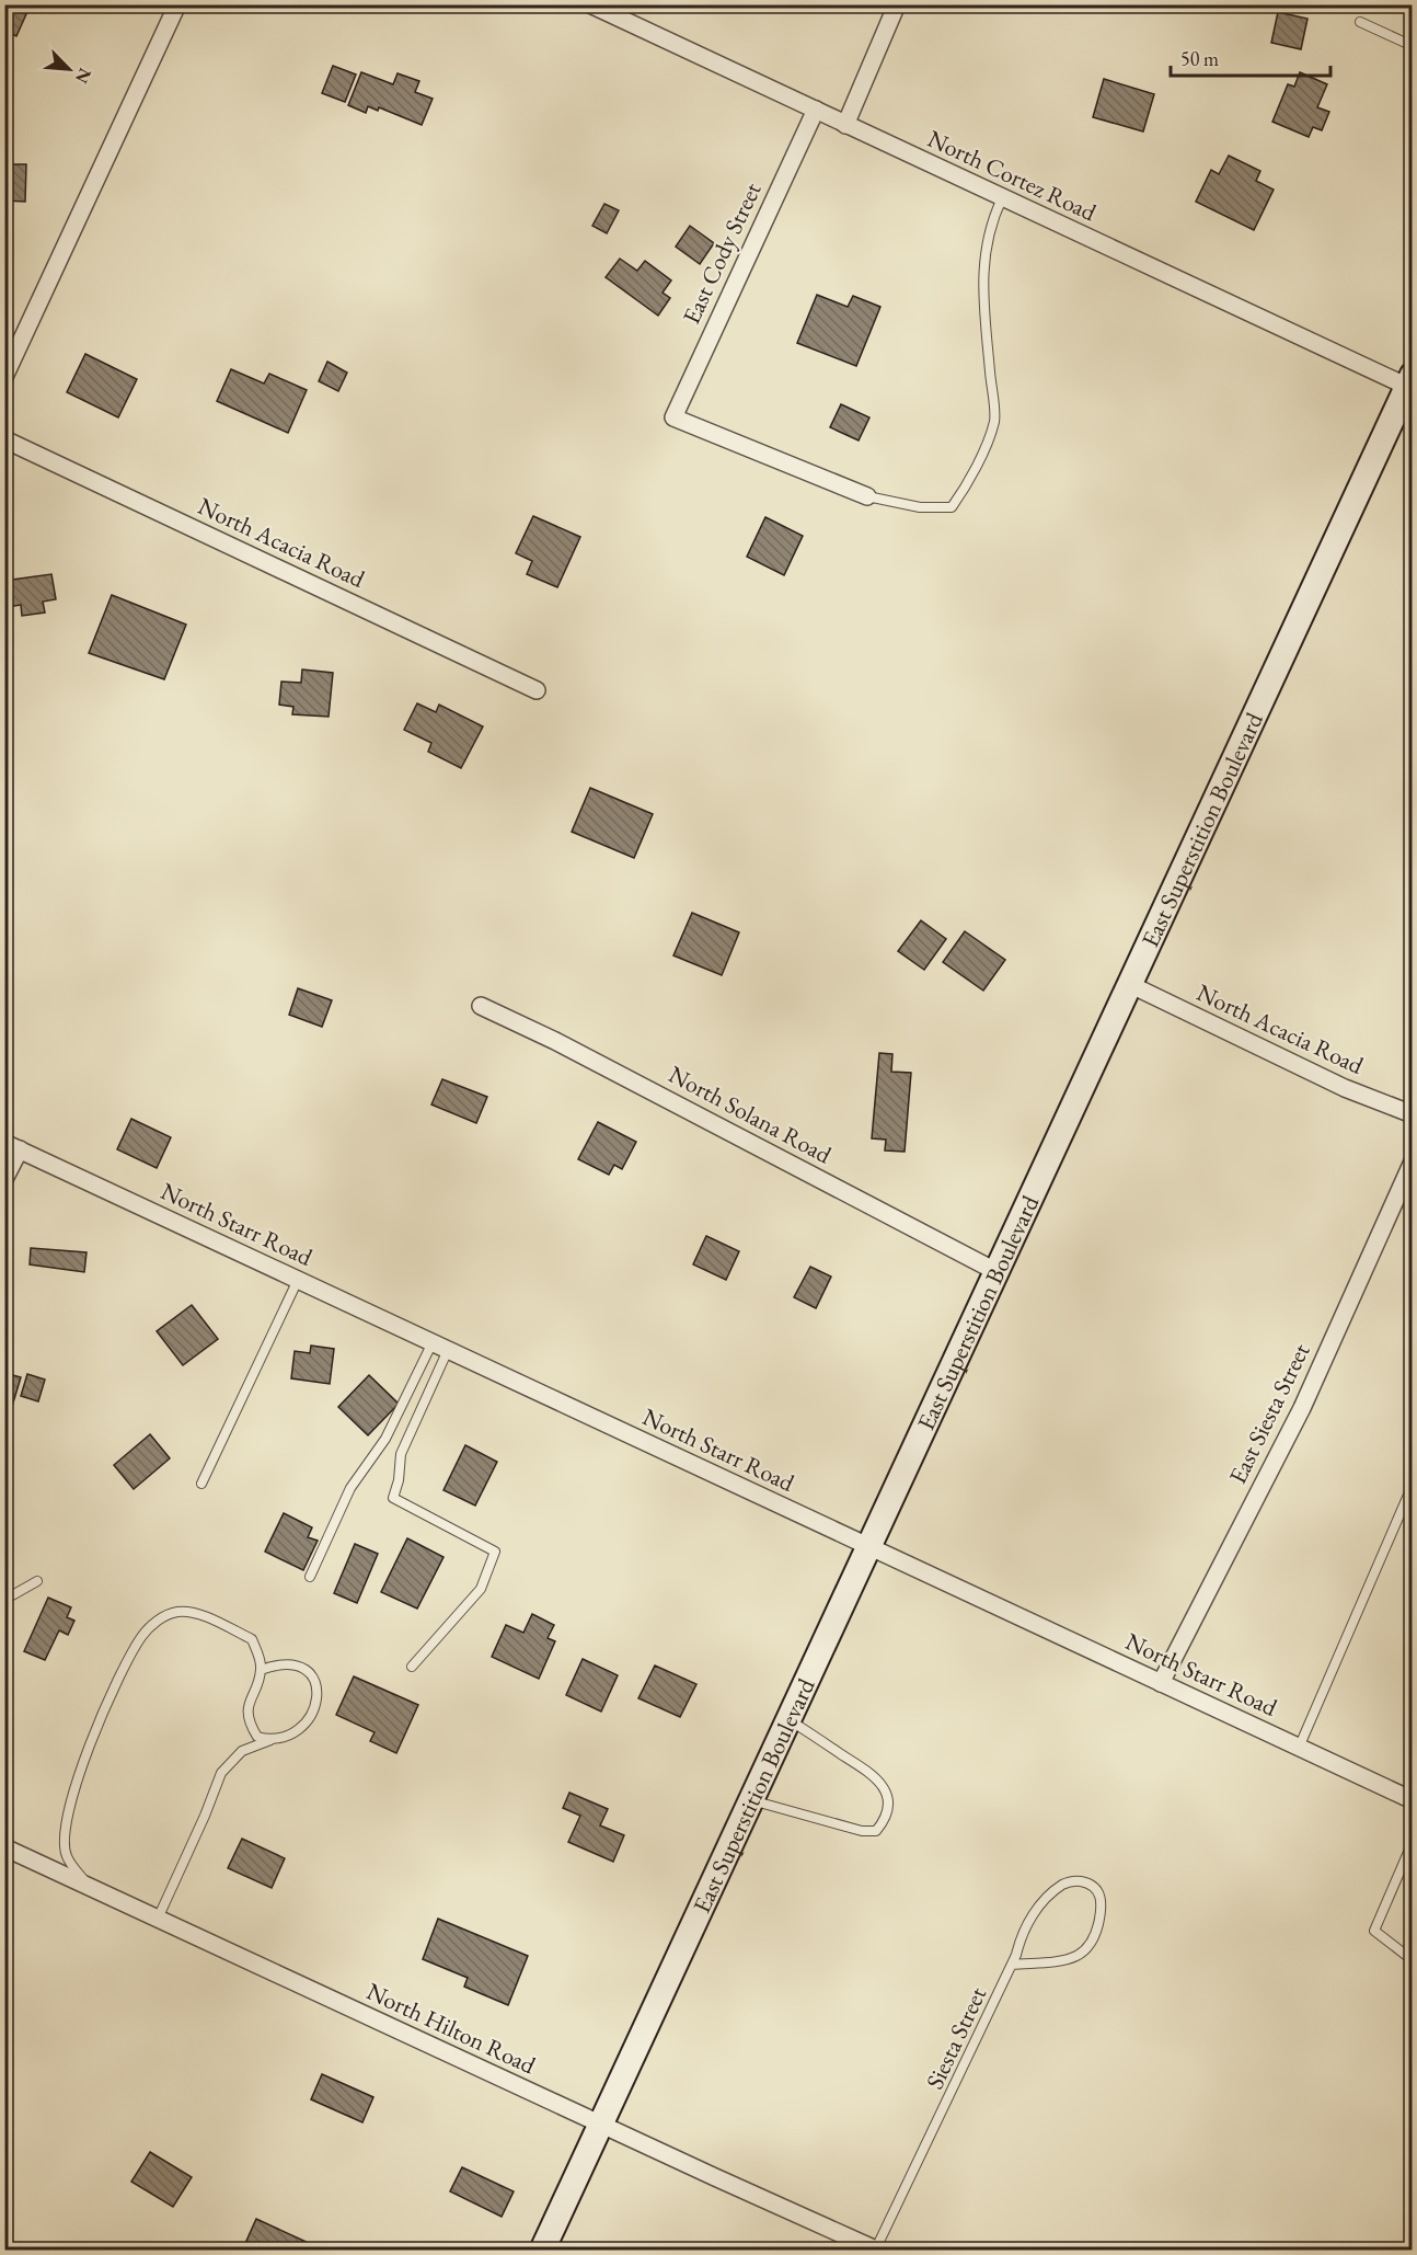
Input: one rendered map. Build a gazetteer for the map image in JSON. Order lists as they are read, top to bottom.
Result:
{
  "streets": {
    "main road": ["East Superstition Boulevard"],
    "street": [
      "North Cortez Road",
      "East Cody Street",
      "North Acacia Road",
      "North Solana Road",
      "North Starr Road",
      "East Siesta Street",
      "North Hilton Road"
    ],
    "lane": ["Siesta Street"]
  },
  "crossings": [
    ["North Cortez Road", "East Cody Street"],
    ["North Cortez Road", "East Superstition Boulevard"],
    ["North Acacia Road", "East Superstition Boulevard"],
    ["East Superstition Boulevard", "North Solana Road"],
    ["East Superstition Boulevard", "North Starr Road"],
    ["East Superstition Boulevard", "North Hilton Road"],
    ["North Starr Road", "East Siesta Street"],
    ["North Hilton Road", "Siesta Street"]
  ],
  "scale_bar": "50 m",
  "north": "bottom right"
}
